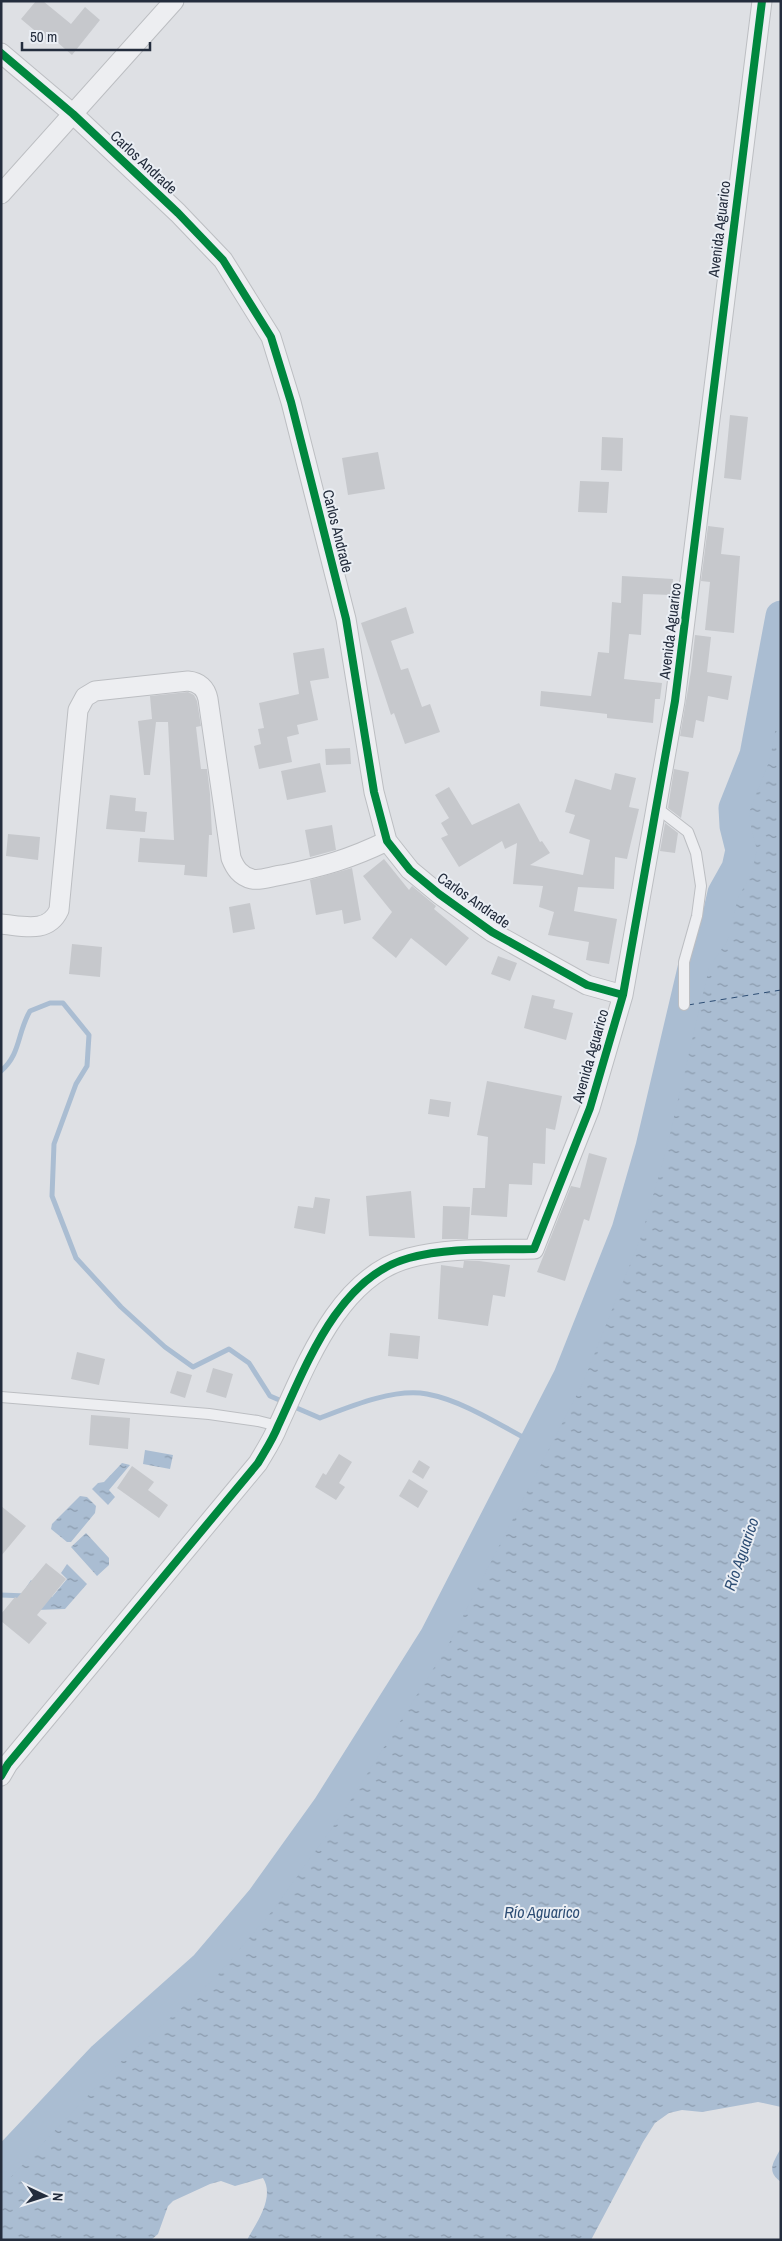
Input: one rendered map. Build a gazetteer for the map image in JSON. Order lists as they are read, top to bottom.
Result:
{
  "streets": {
    "street": ["Carlos Andrade", "Avenida Aguarico"]
  },
  "crossings": [
    ["Carlos Andrade", "Avenida Aguarico"]
  ],
  "water": ["Río Aguarico"],
  "scale_bar": "50 m",
  "north": "right"
}
